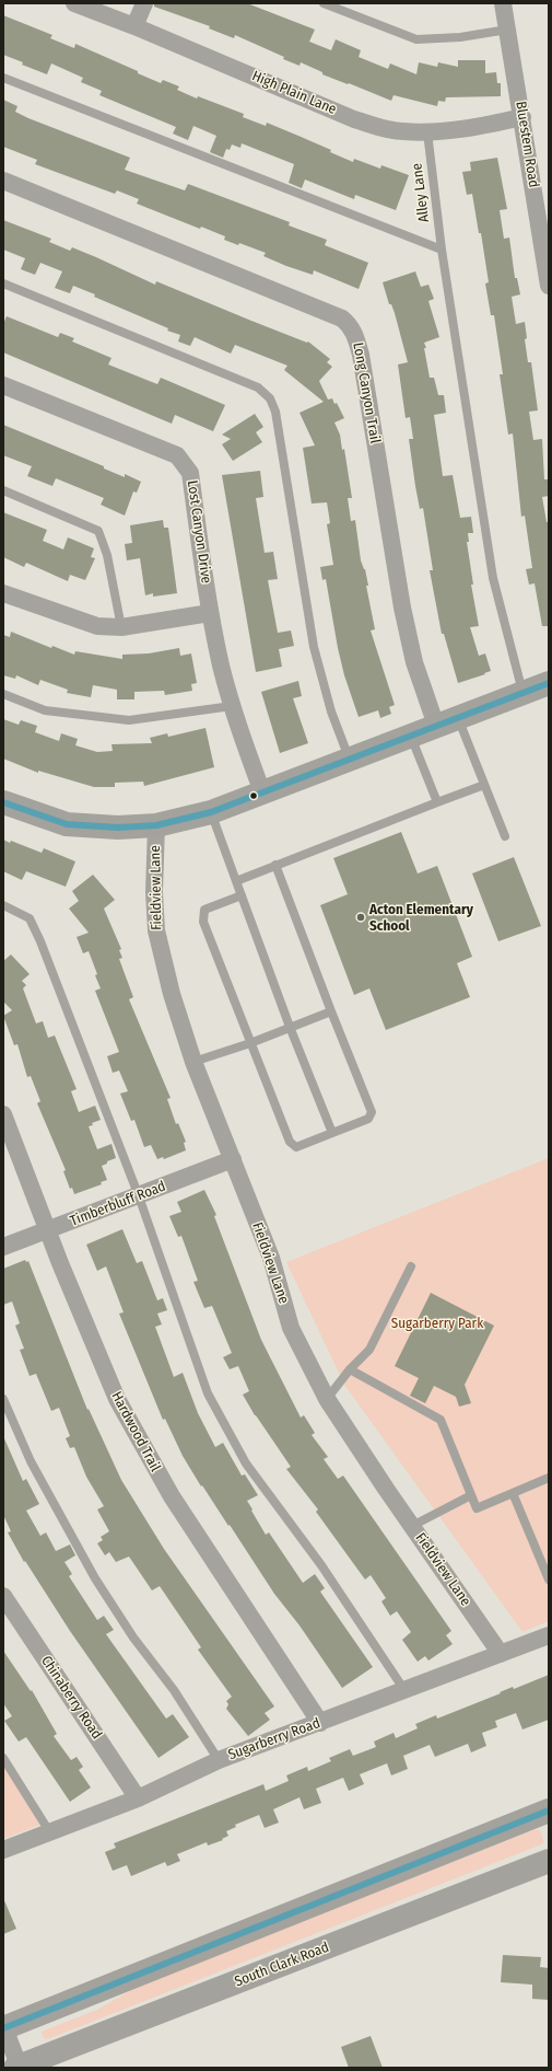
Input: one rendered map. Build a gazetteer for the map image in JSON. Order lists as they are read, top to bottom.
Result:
{
  "streets": {
    "main road": ["South Clark Road"],
    "street": [
      "High Plain Lane",
      "Bluestem Road",
      "Long Canyon Trail",
      "Lost Canyon Drive",
      "Fieldview Lane",
      "Timberbluff Road",
      "Hardwood Trail",
      "Chinaberry Road",
      "Sugarberry Road"
    ],
    "lane": ["Alley Lane"]
  },
  "crossings": [
    ["High Plain Lane", "Bluestem Road"],
    ["High Plain Lane", "Alley Lane"],
    ["Fieldview Lane", "Timberbluff Road"],
    ["Fieldview Lane", "Sugarberry Road"],
    ["Timberbluff Road", "Hardwood Trail"],
    ["Hardwood Trail", "Sugarberry Road"],
    ["Chinaberry Road", "Sugarberry Road"]
  ],
  "parks": ["Sugarberry Park"],
  "places": ["Acton Elementary School"]
}
